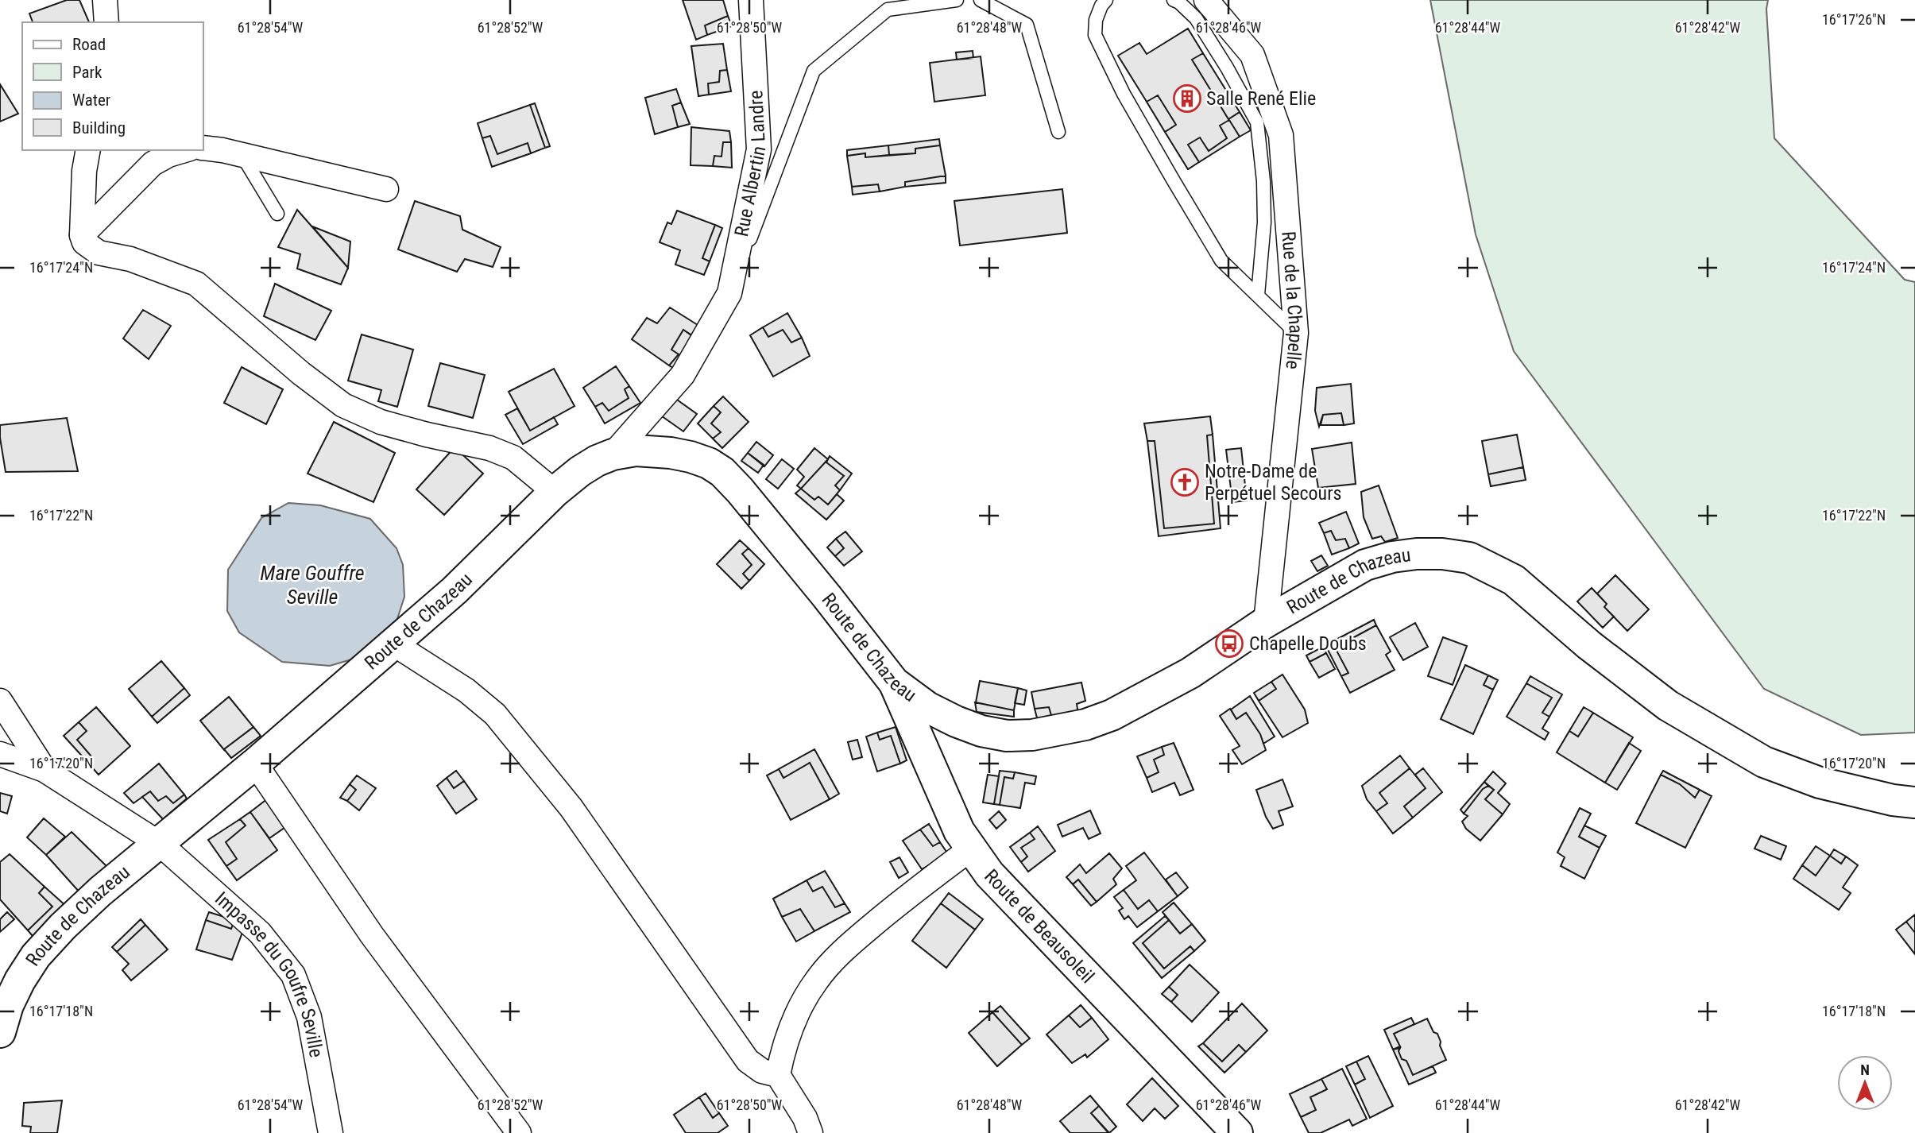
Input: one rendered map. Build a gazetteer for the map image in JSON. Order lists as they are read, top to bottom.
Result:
{
  "streets": {
    "main road": ["Route de Chazeau", "Route de Beausoleil"],
    "street": ["Rue Albertin Landre", "Rue de la Chapelle", "Impasse du Goufre Seville"]
  },
  "crossings": [
    ["Rue Albertin Landre", "Route de Chazeau"],
    ["Rue de la Chapelle", "Route de Chazeau"],
    ["Route de Chazeau", "Route de Beausoleil"],
    ["Route de Chazeau", "Impasse du Goufre Seville"]
  ],
  "water": ["Mare Gouffre Seville"],
  "places": {
    "building": ["Salle René Elie"],
    "church": ["Notre-Dame de Perpétuel Secours"],
    "bus stop": ["Chapelle Doubs"]
  },
  "legend": [
    "Road",
    "Park",
    "Water",
    "Building"
  ],
  "north": "top",
  "coordinates": [
    "16°17'26\"N",
    "61°28'54\"W",
    "61°28'52\"W",
    "61°28'50\"W",
    "61°28'48\"W",
    "61°28'46\"W",
    "61°28'44\"W",
    "61°28'42\"W",
    "16°17'24\"N",
    "16°17'22\"N",
    "16°17'20\"N",
    "16°17'18\"N"
  ]
}
